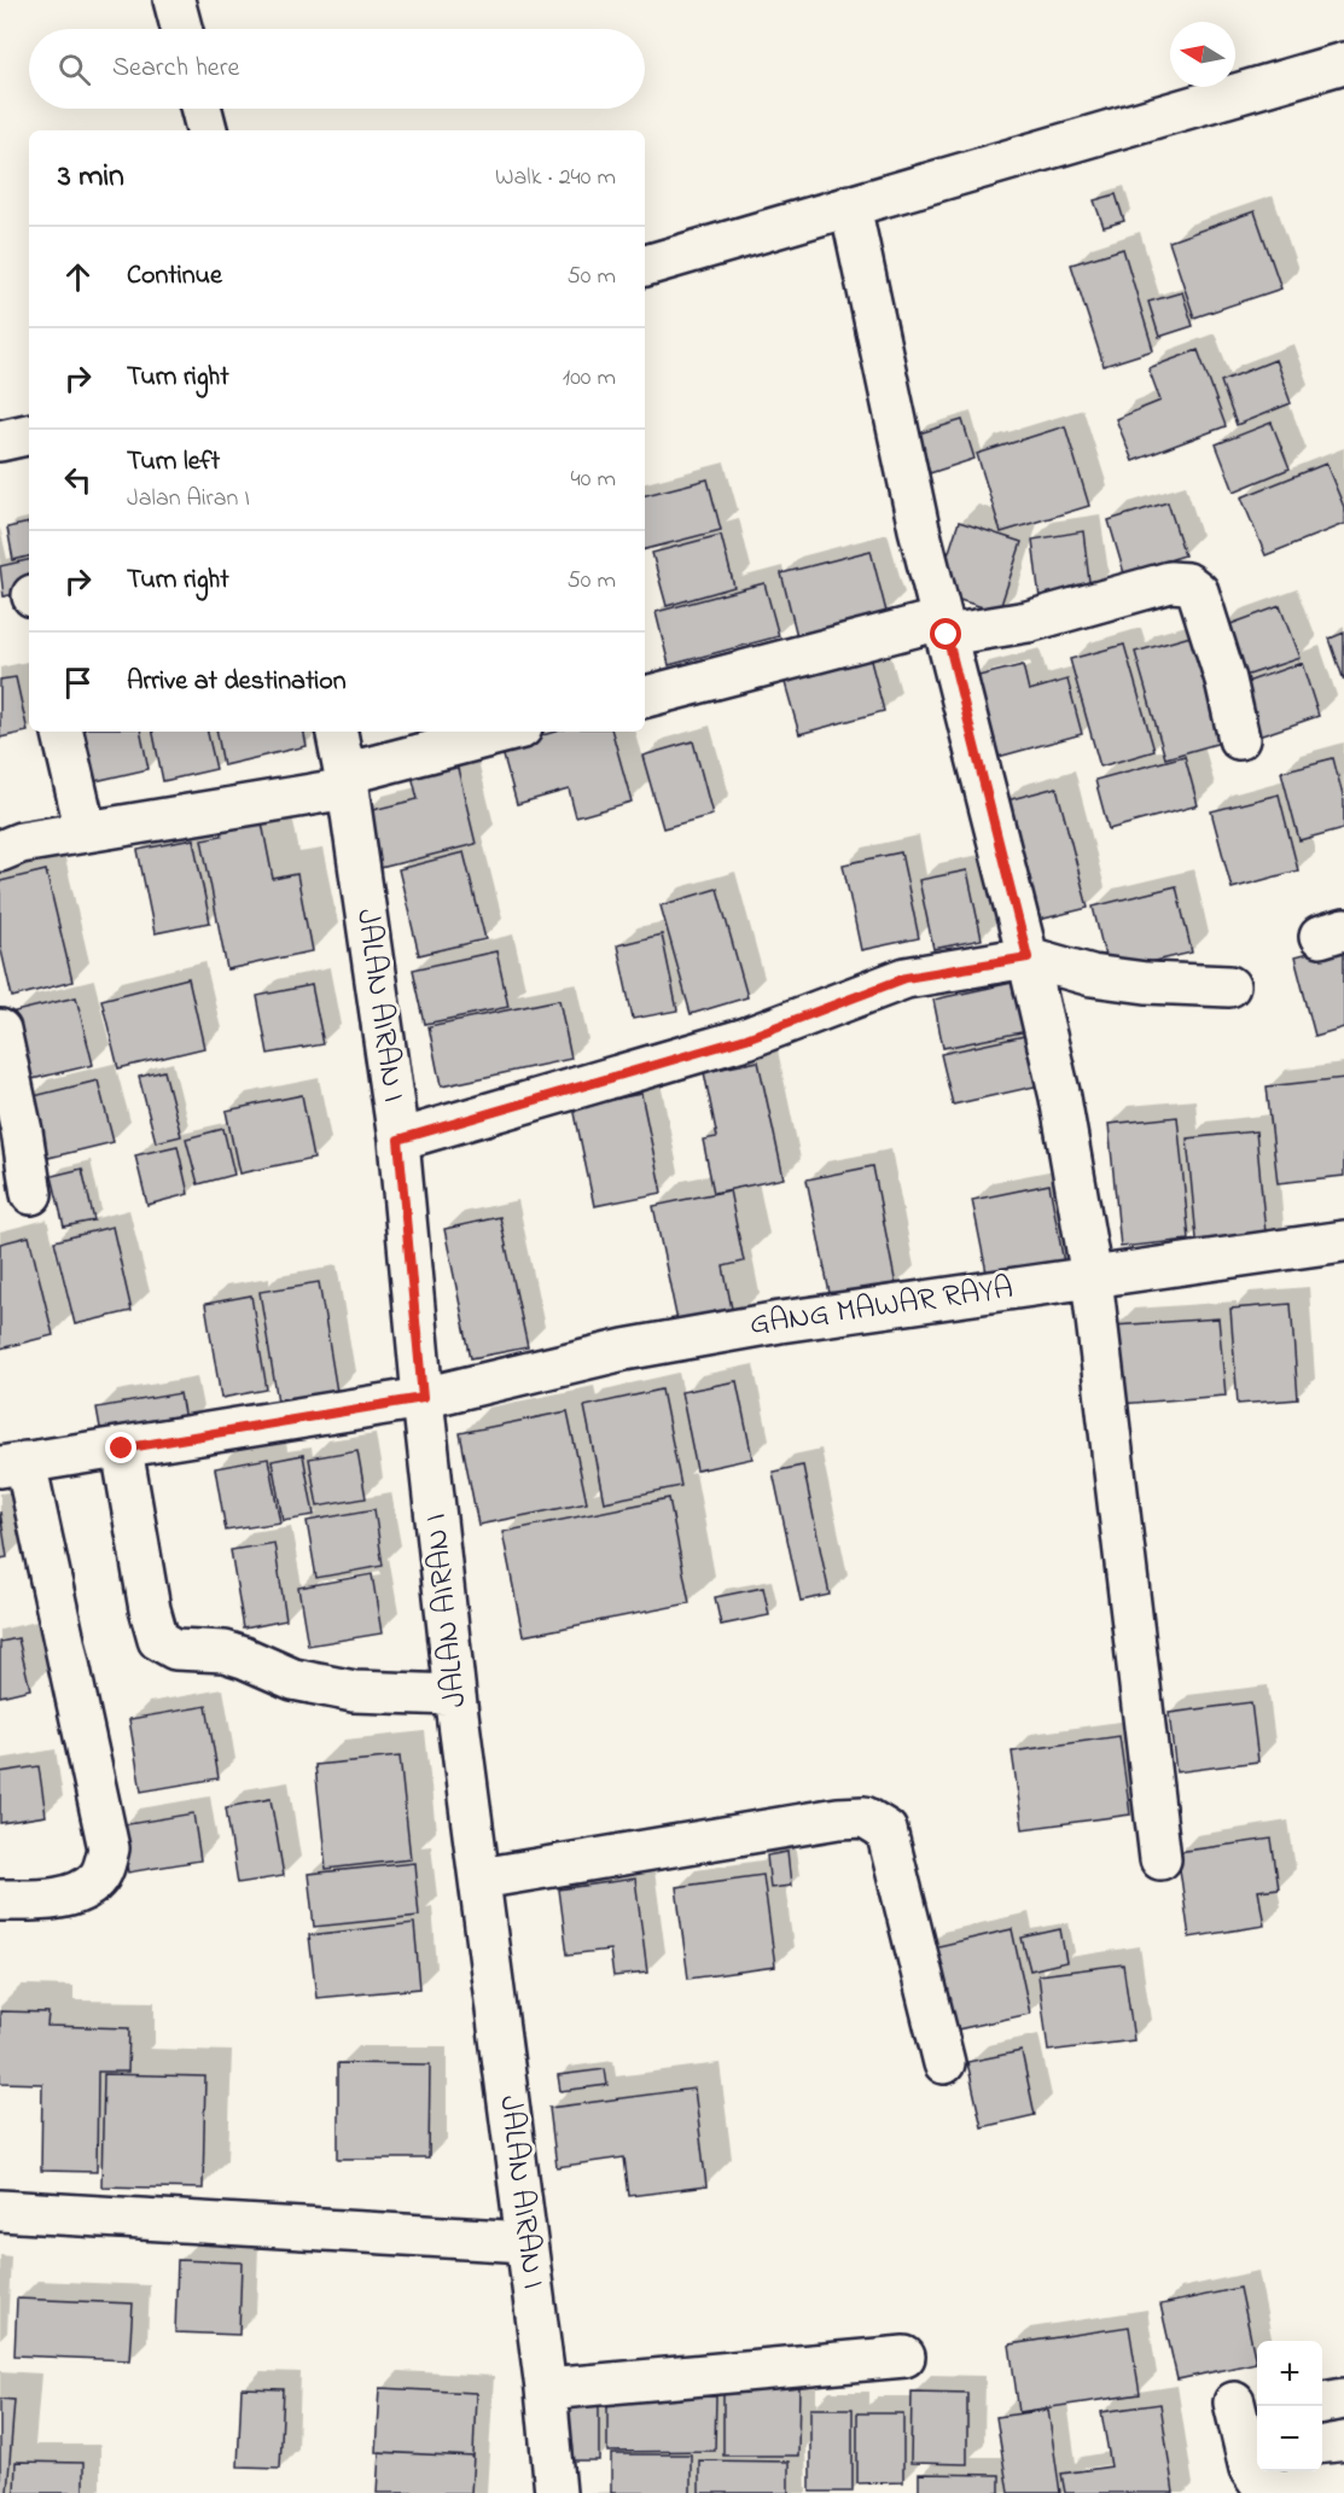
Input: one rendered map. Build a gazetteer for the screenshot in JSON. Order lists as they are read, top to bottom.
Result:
{
  "streets": {
    "street": ["JALAN AIRAN I", "GANG MAWAR RAYA"]
  },
  "crossings": [
    ["JALAN AIRAN I", "GANG MAWAR RAYA"]
  ],
  "north": "left",
  "page": {
    "search": "Search here",
    "heading": ["3 min", "Walk · 240 m"],
    "list": [
      ["Continue", "50 m"],
      ["Turn right", "100 m"],
      ["Turn left", "Jalan Airan I", "40 m"],
      ["Turn right", "50 m"],
      "Arrive at destination"
    ],
    "map_buttons": ["+", "−"]
  }
}
